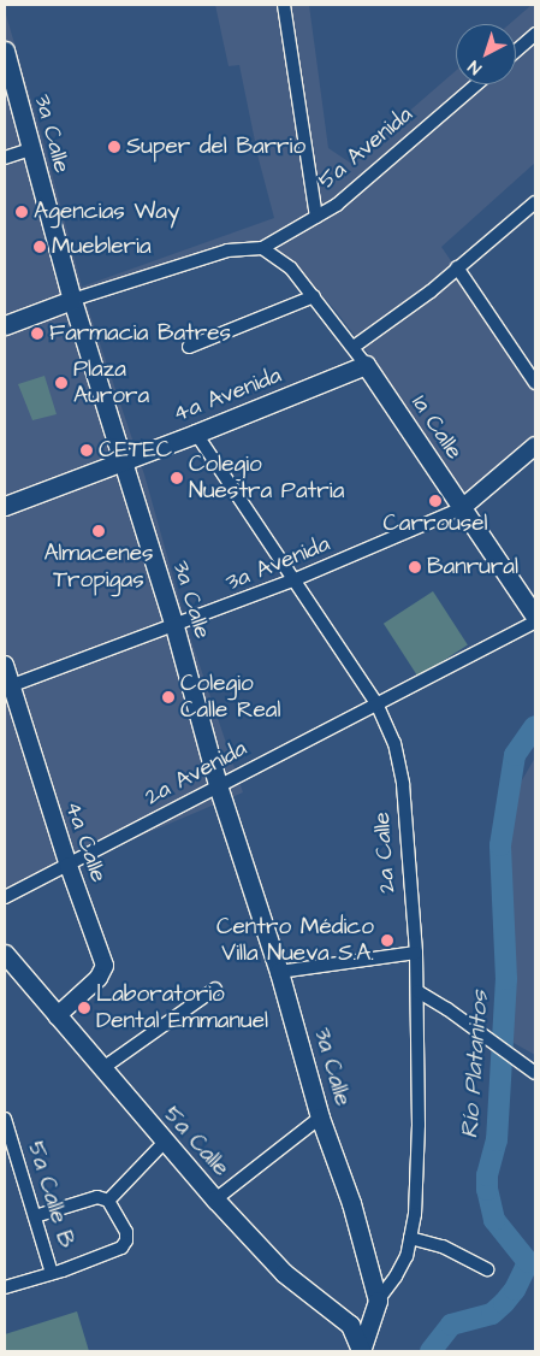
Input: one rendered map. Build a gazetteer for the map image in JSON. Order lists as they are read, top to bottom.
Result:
{
  "streets": {
    "main road": [
      "3a Calle",
      "5a Avenida",
      "4a Avenida",
      "1a Calle",
      "4a Calle",
      "2a Calle",
      "5a Calle"
    ],
    "street": ["3a Avenida", "2a Avenida", "5a Calle B"]
  },
  "crossings": [
    ["3a Calle", "5a Avenida"],
    ["3a Calle", "4a Avenida"],
    ["3a Calle", "3a Avenida"],
    ["3a Calle", "2a Avenida"],
    ["3a Calle", "2a Calle"],
    ["5a Avenida", "1a Calle"],
    ["4a Avenida", "1a Calle"],
    ["4a Avenida", "2a Calle"],
    ["1a Calle", "3a Avenida"],
    ["3a Avenida", "4a Calle"],
    ["3a Avenida", "2a Calle"],
    ["2a Avenida", "4a Calle"],
    ["2a Avenida", "2a Calle"],
    ["4a Calle", "5a Calle"],
    ["2a Calle", "5a Calle"]
  ],
  "water": ["Río Platanitos"],
  "places": [
    "Super del Barrio",
    "Agencias Way",
    "Muebleria",
    "Farmacia Batres",
    "Plaza Aurora",
    "CETEC",
    "Colegio Nuestra Patria",
    "Carrousel",
    "Almacenes Tropigas",
    "Banrural",
    "Colegio Calle Real",
    "Centro Médico Villa Nueva S.A.",
    "Laboratorio Dental Emmanuel"
  ],
  "north": "bottom left"
}
